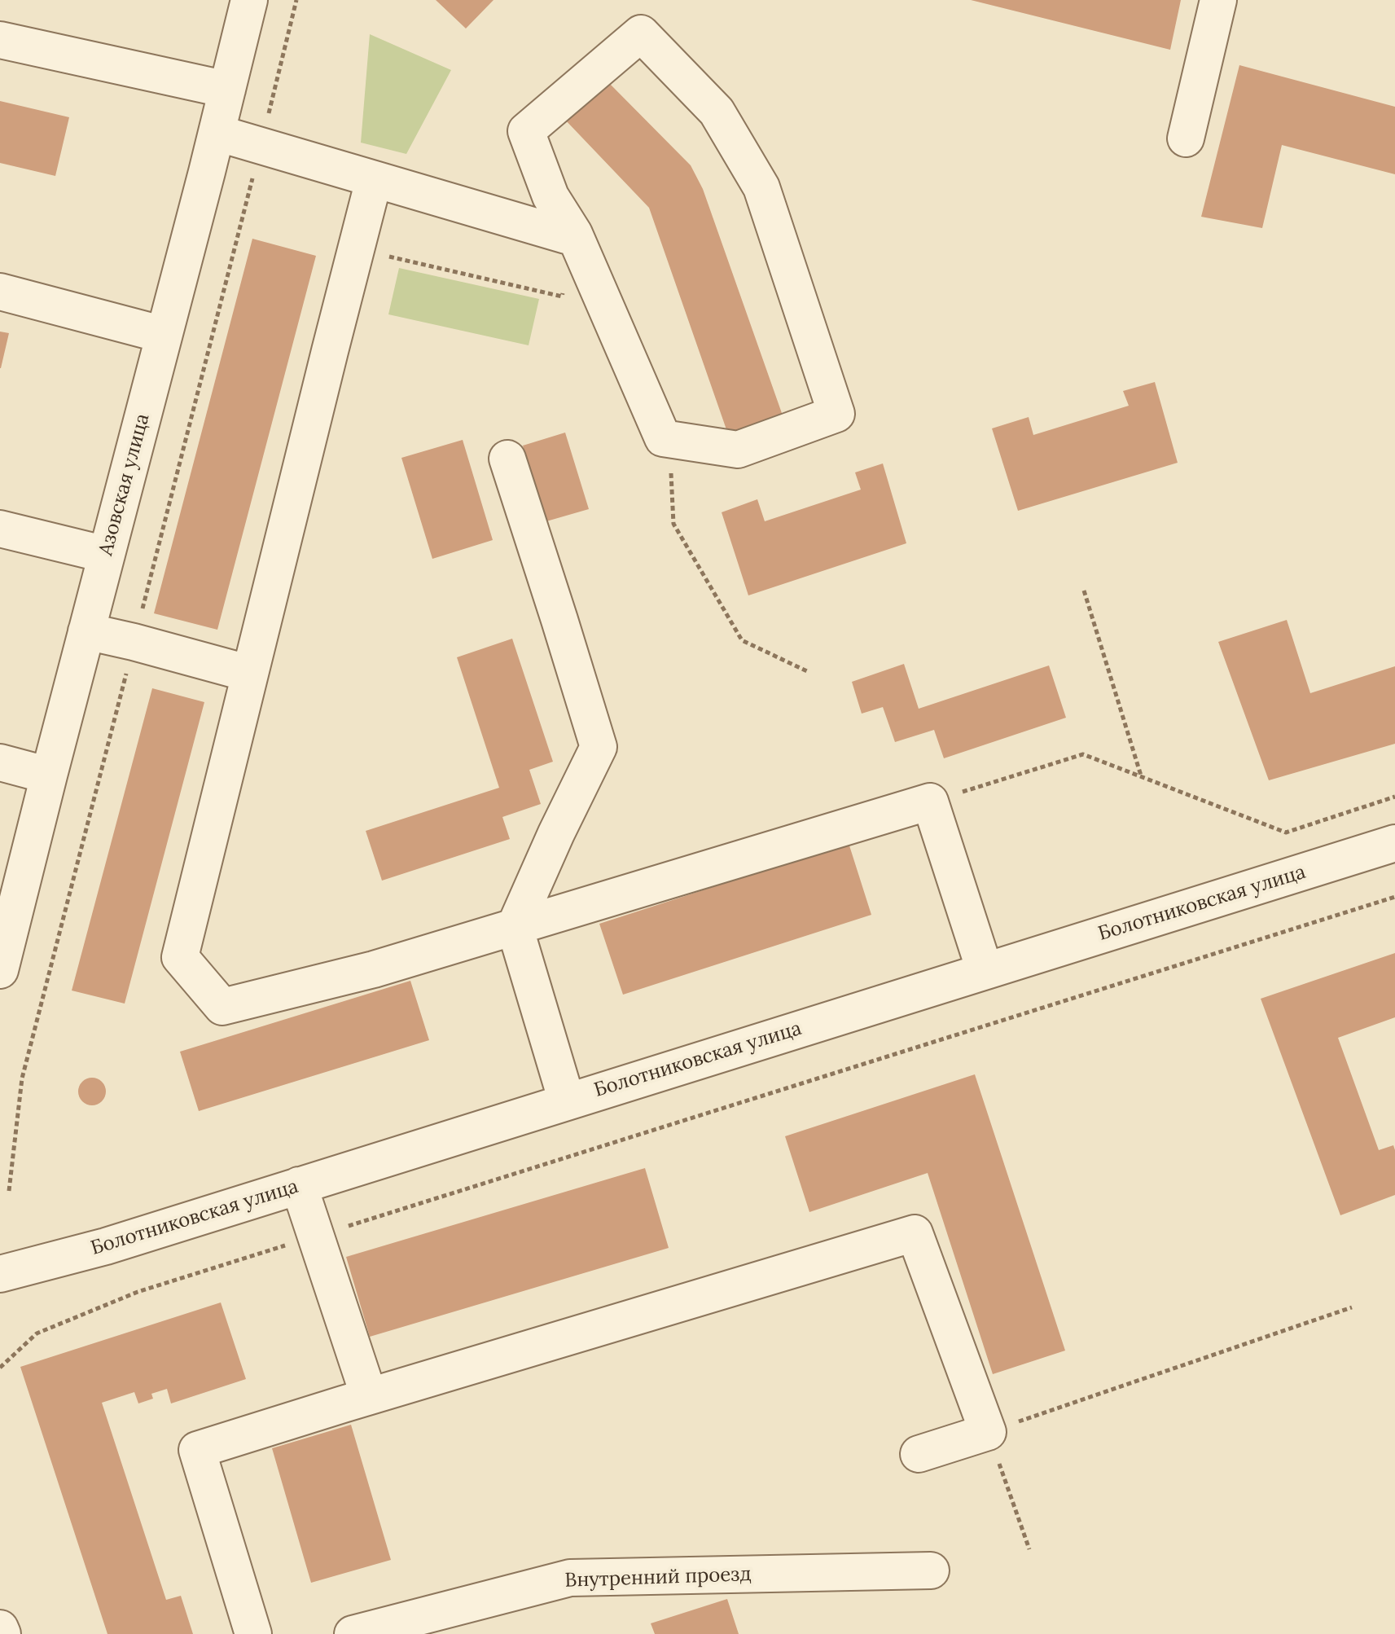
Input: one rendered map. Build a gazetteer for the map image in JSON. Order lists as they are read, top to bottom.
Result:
{
  "streets": {
    "street": ["Азовская улица", "Болотниковская улица", "Внутренний проезд"]
  }
}
